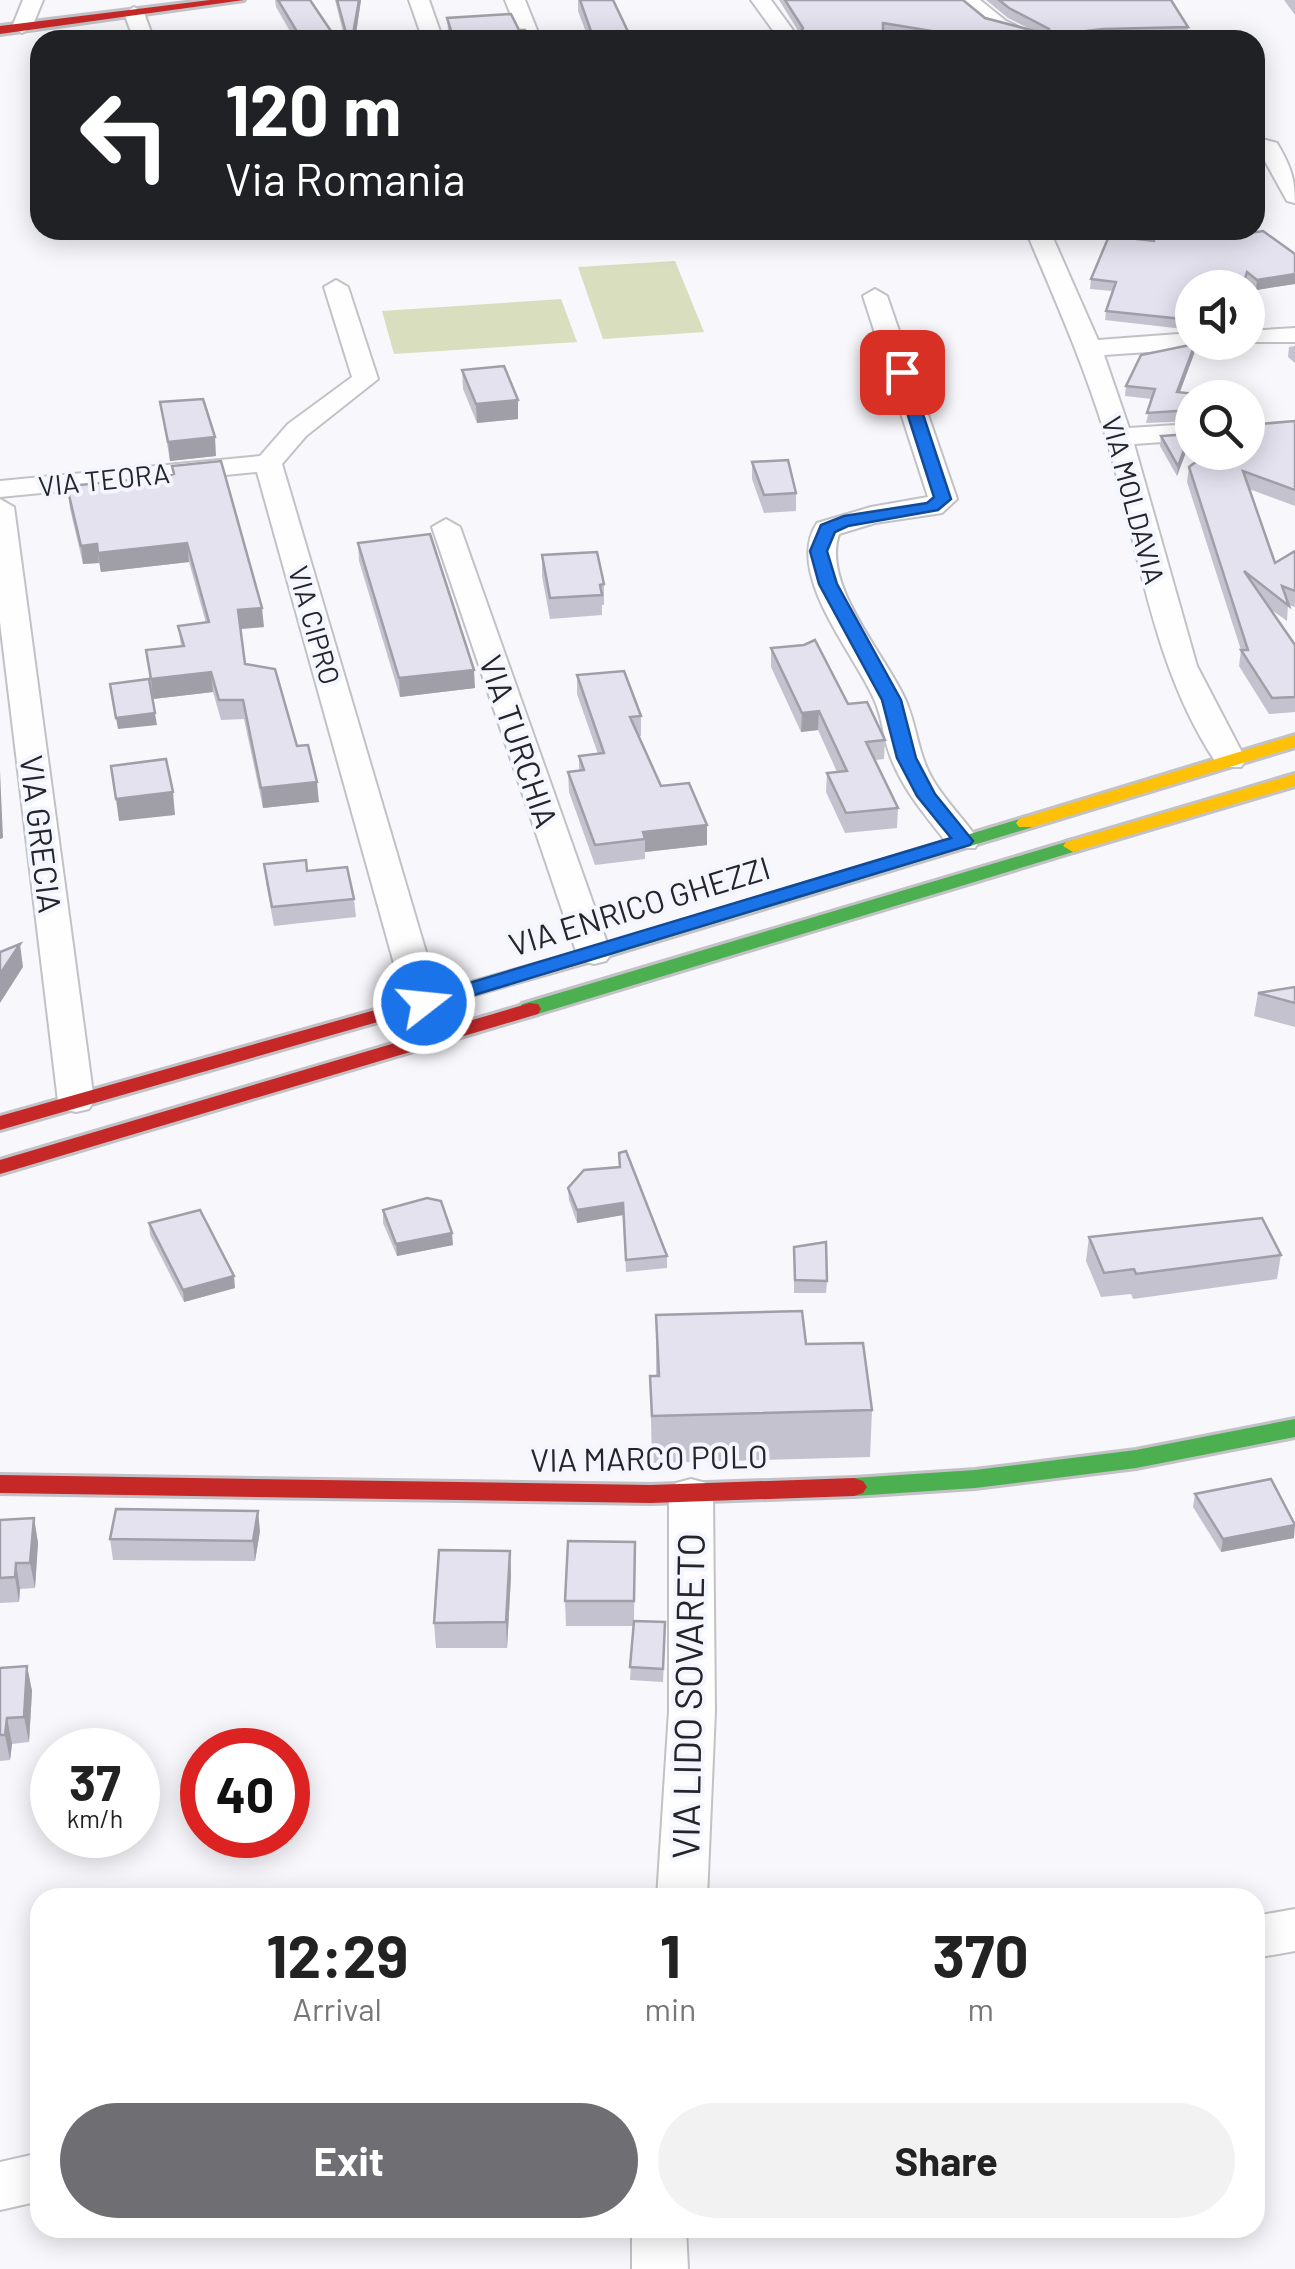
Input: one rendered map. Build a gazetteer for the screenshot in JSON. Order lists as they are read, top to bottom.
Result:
{
  "streets": {
    "street": [
      "VIA TEORA",
      "VIA MOLDAVIA",
      "VIA CIPRO",
      "VIA TURCHIA",
      "VIA GRECIA",
      "VIA ENRICO GHEZZI",
      "VIA MARCO POLO",
      "VIA LIDO SOVARETO"
    ]
  },
  "crossings": [
    ["VIA TEORA", "VIA CIPRO"],
    ["VIA MOLDAVIA", "VIA ENRICO GHEZZI"],
    ["VIA CIPRO", "VIA ENRICO GHEZZI"],
    ["VIA TURCHIA", "VIA ENRICO GHEZZI"],
    ["VIA GRECIA", "VIA ENRICO GHEZZI"],
    ["VIA MARCO POLO", "VIA LIDO SOVARETO"]
  ],
  "page": {
    "turn": ["120 m", "Via Romania"],
    "speed": "37 km/h",
    "limit": "40",
    "eta": [
      "12:29",
      "Arrival",
      "1",
      "min",
      "370",
      "m"
    ],
    "buttons": ["Exit", "Share"]
  }
}
